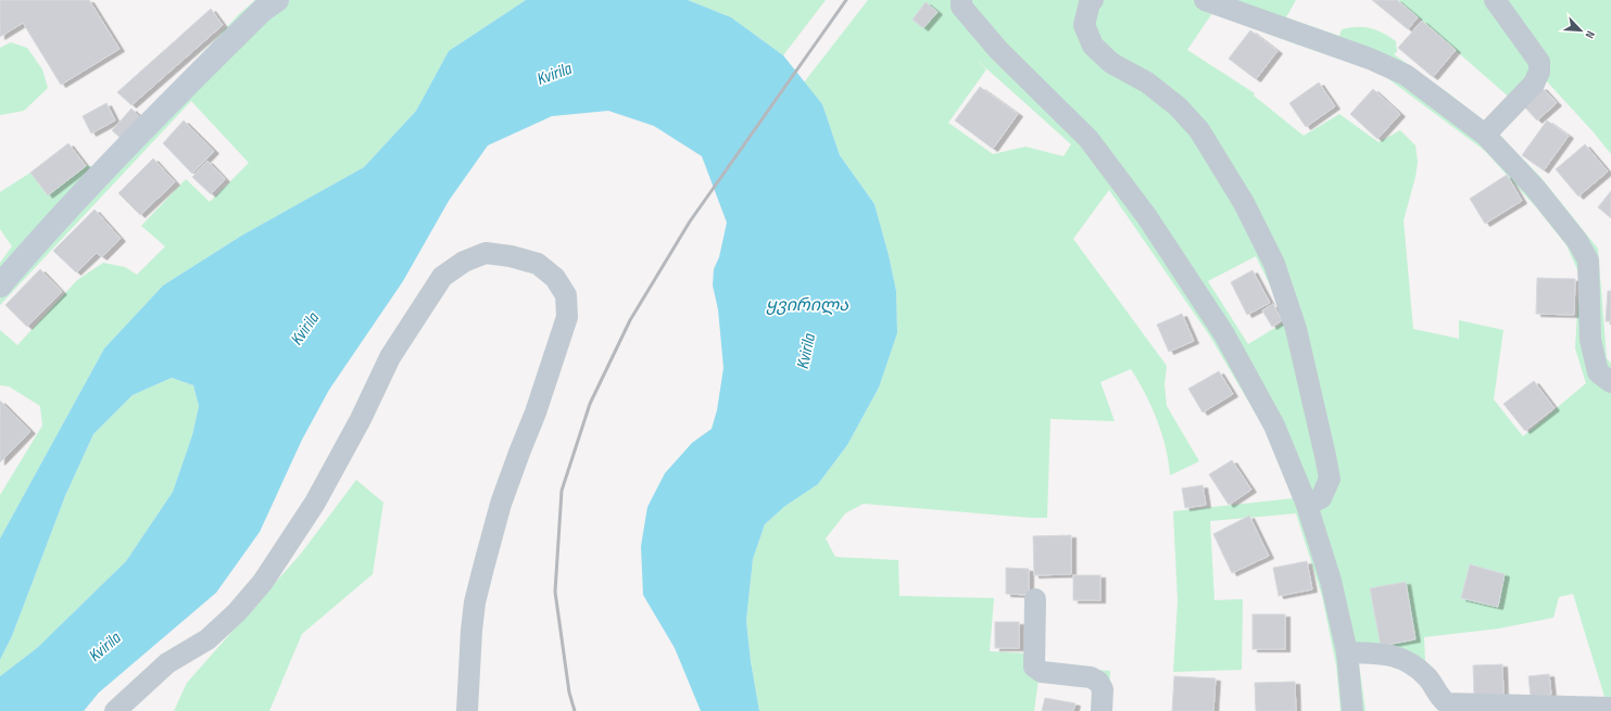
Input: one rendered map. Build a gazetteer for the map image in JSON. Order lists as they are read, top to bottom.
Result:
{
  "water": ["Kvirila", "ყვირილა"],
  "north": "bottom right"
}
